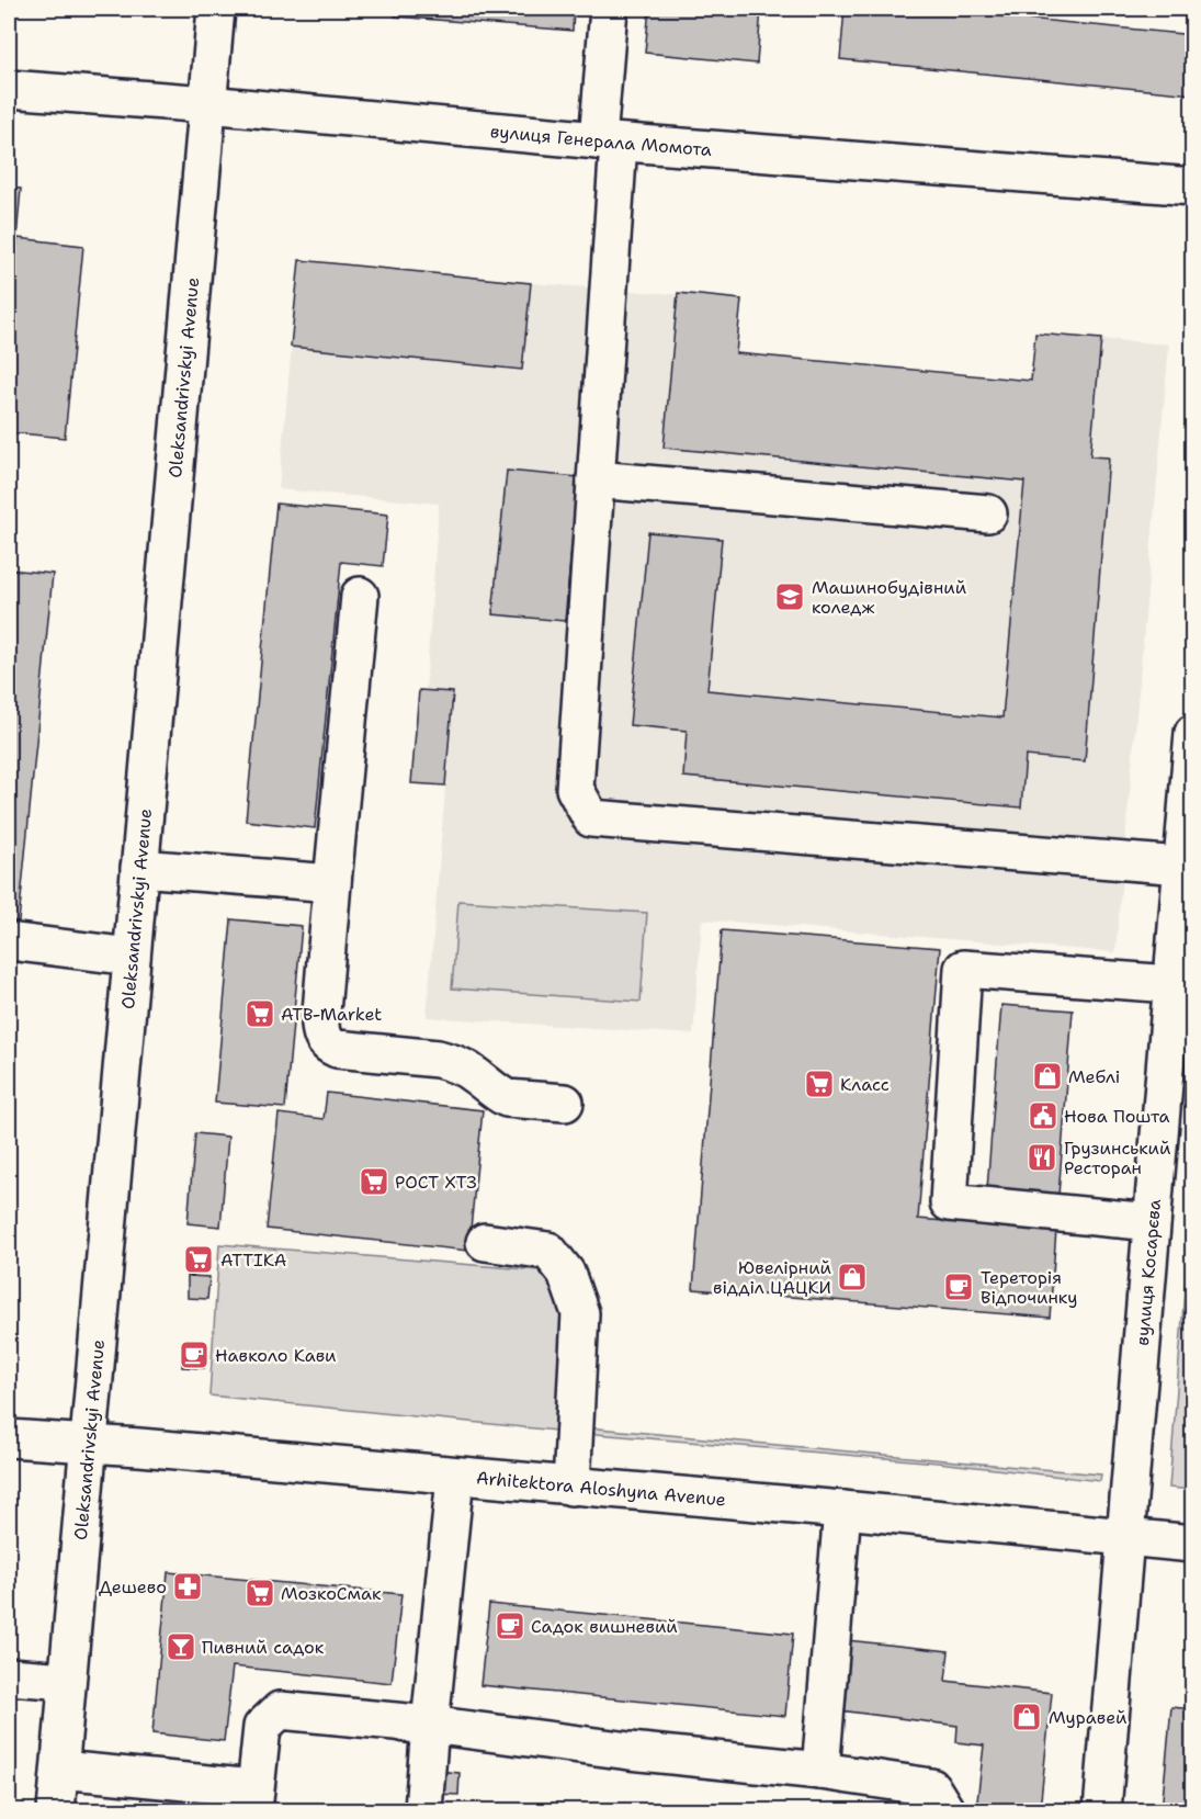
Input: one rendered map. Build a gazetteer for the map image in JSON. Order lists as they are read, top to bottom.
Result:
{
  "streets": {
    "street": [
      "вулиця Генерала Момота",
      "Oleksandrivskyi Avenue",
      "вулиця Косарєва",
      "Arhitektora Aloshyna Avenue"
    ]
  },
  "crossings": [
    ["вулиця Генерала Момота", "Oleksandrivskyi Avenue"],
    ["Oleksandrivskyi Avenue", "Arhitektora Aloshyna Avenue"],
    ["вулиця Косарєва", "Arhitektora Aloshyna Avenue"]
  ],
  "places": {
    "school or university": ["Машинобудівний коледж"],
    "supermarket": [
      "ATB-Market",
      "Класс",
      "РОСТ ХТЗ",
      "АТТІКА",
      "МозкоСмак"
    ],
    "shop": ["Меблі", "Ювелірний відділ ЦАЦКИ", "Муравей"],
    "public building": ["Нова Пошта"],
    "restaurant": ["Грузинський Ресторан"],
    "cafe": ["Тереторія Відпочинку", "Навколо Кави", "Садок вишневий"],
    "pharmacy": ["Дешево"],
    "bar": ["Пивний садок"]
  }
}
